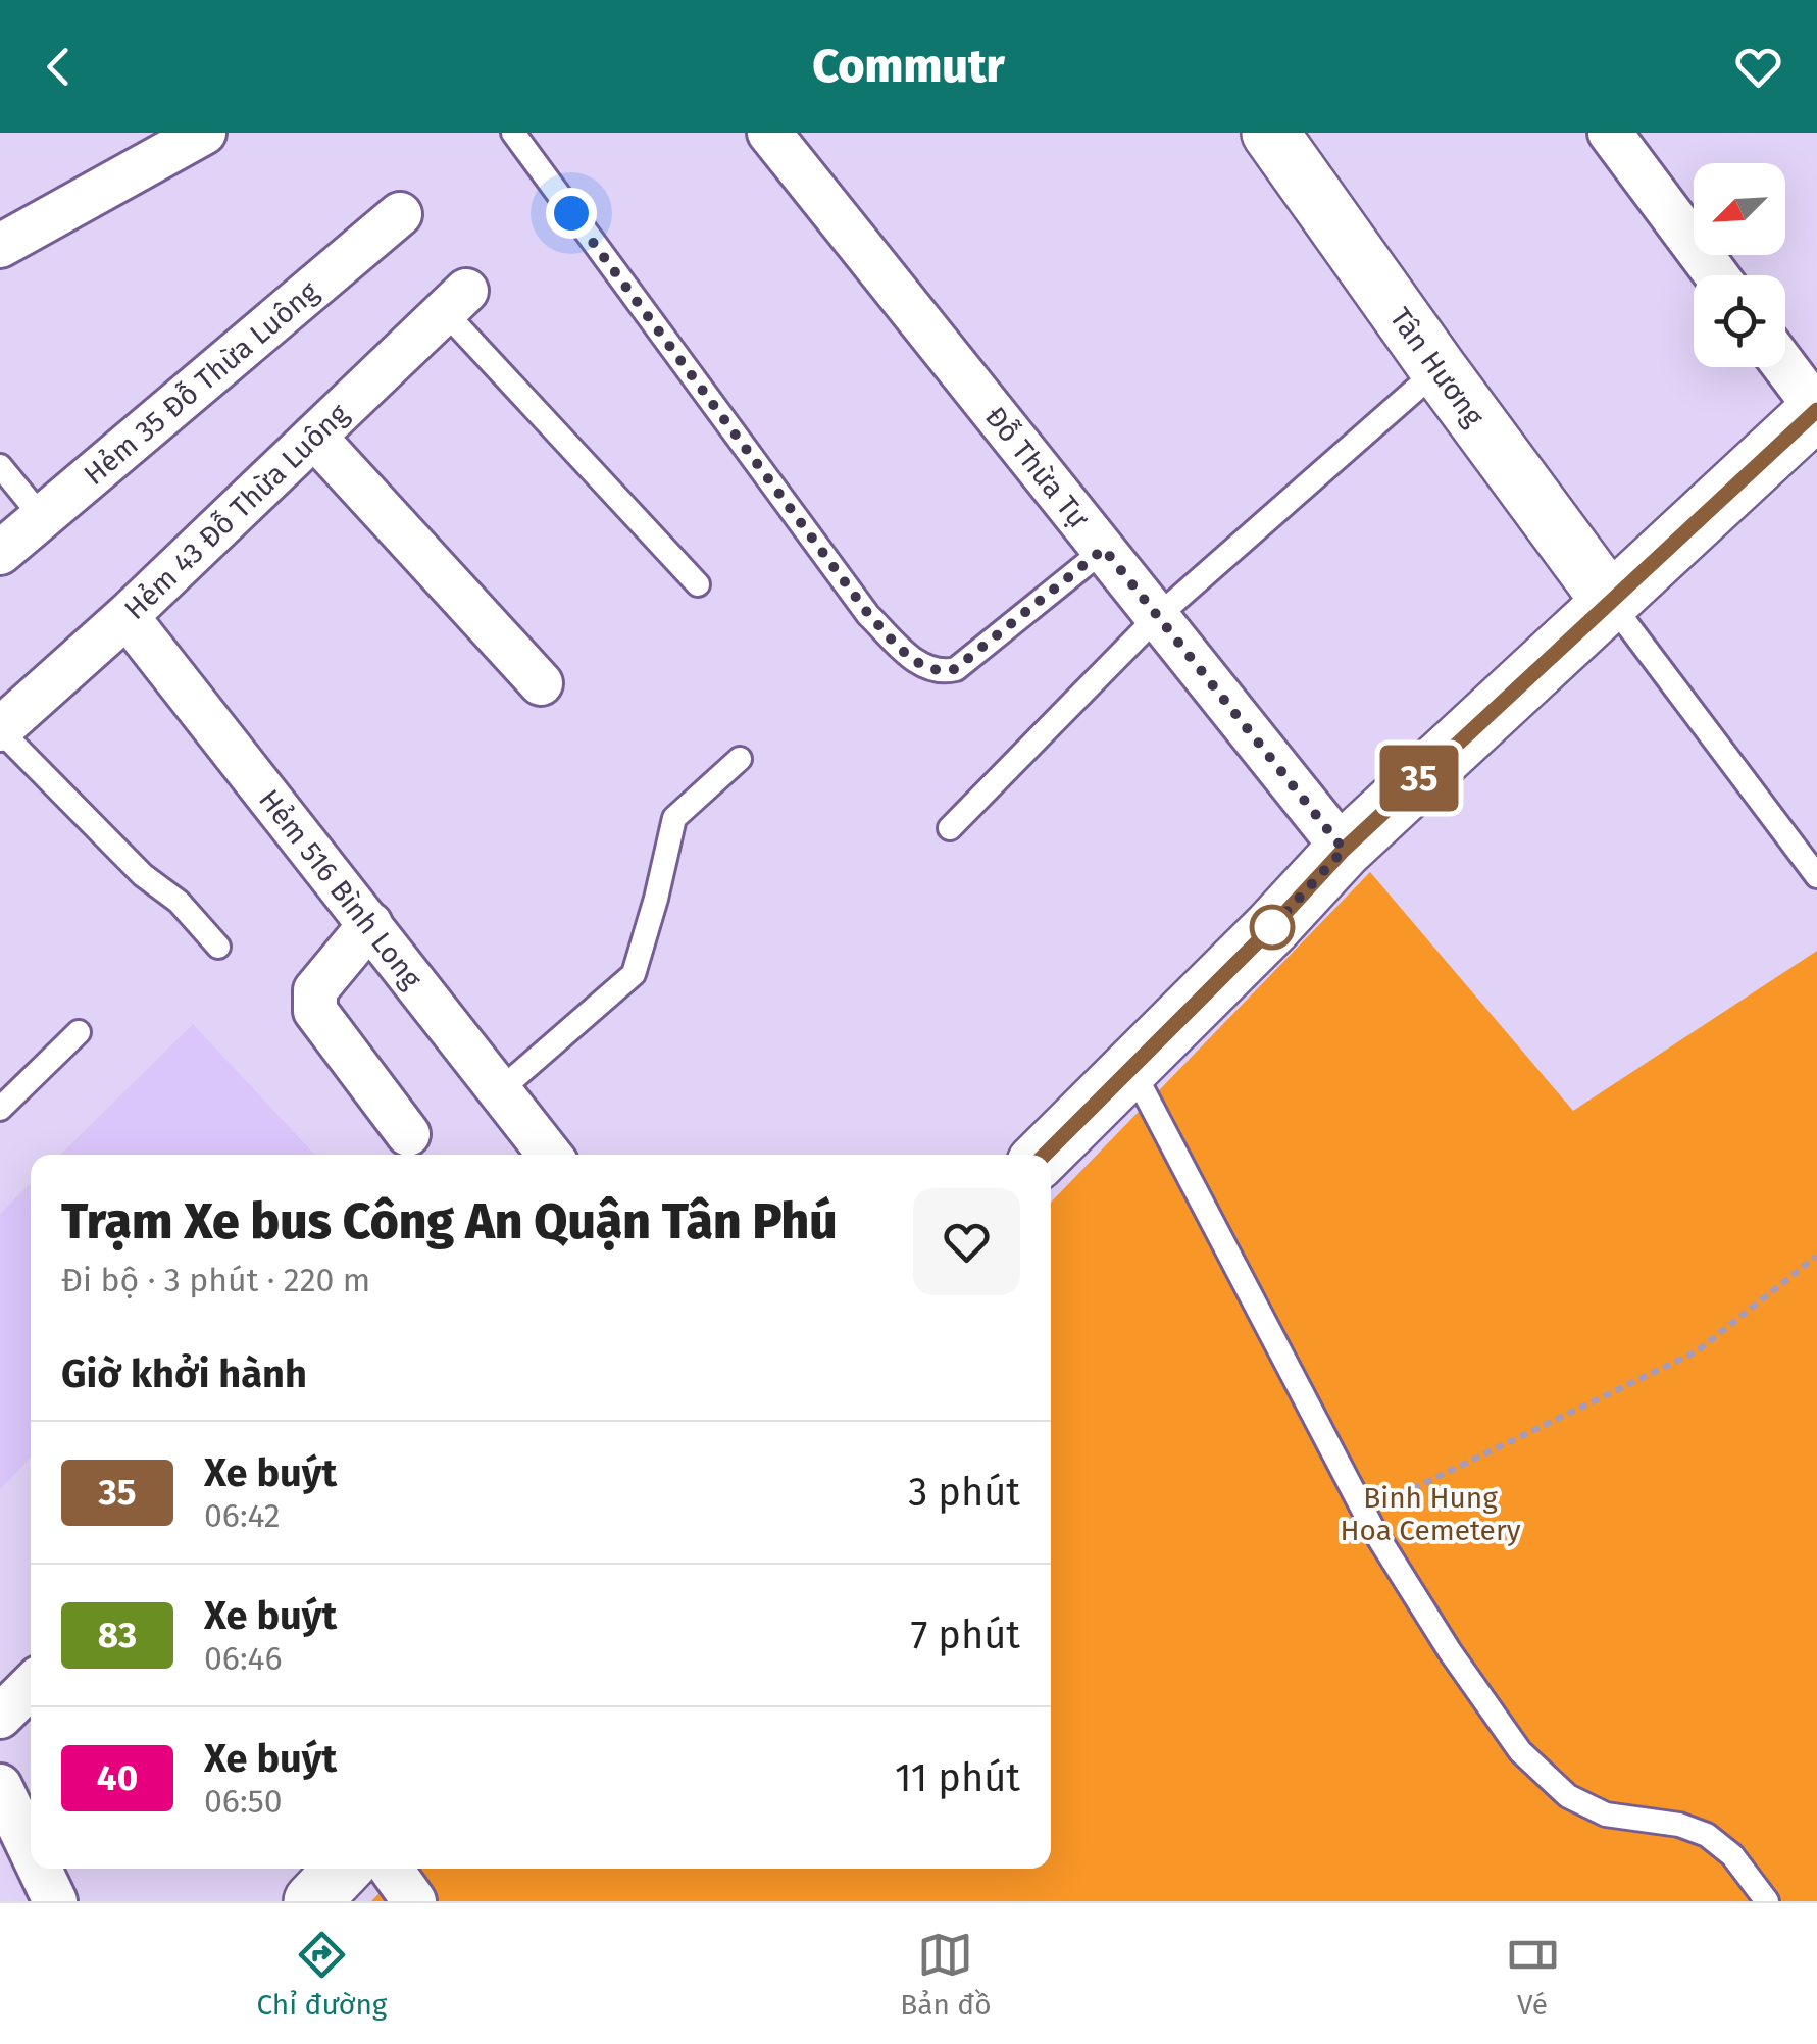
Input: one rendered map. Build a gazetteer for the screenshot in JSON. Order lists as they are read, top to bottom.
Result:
{
  "streets": {
    "main road": ["Tân Hương"],
    "street": [
      "Hẻm 35 Đỗ Thừa Luông",
      "Đỗ Thừa Tự",
      "Hẻm 43 Đỗ Thừa Luông",
      "Hẻm 516 Bình Long"
    ]
  },
  "crossings": [
    ["Hẻm 43 Đỗ Thừa Luông", "Hẻm 516 Bình Long"]
  ],
  "parks": ["Binh Hung Hoa Cemetery"],
  "lines": ["bus line 35"],
  "north": "bottom left",
  "page": {
    "header": "Commutr",
    "on_map": "35",
    "heading": [
      ["Trạm Xe bus Công An Quận Tân Phú", "Đi bộ · 3 phút · 220 m"],
      "Giờ khởi hành"
    ],
    "list": [
      {
        "mark": "35",
        "name": "Xe buýt",
        "note": "06:42",
        "value": "3 phút"
      },
      {
        "mark": "83",
        "name": "Xe buýt",
        "note": "06:46",
        "value": "7 phút"
      },
      {
        "mark": "40",
        "name": "Xe buýt",
        "note": "06:50",
        "value": "11 phút"
      }
    ],
    "tabs": ["Chỉ đường", "Bản đồ", "Vé"]
  }
}
